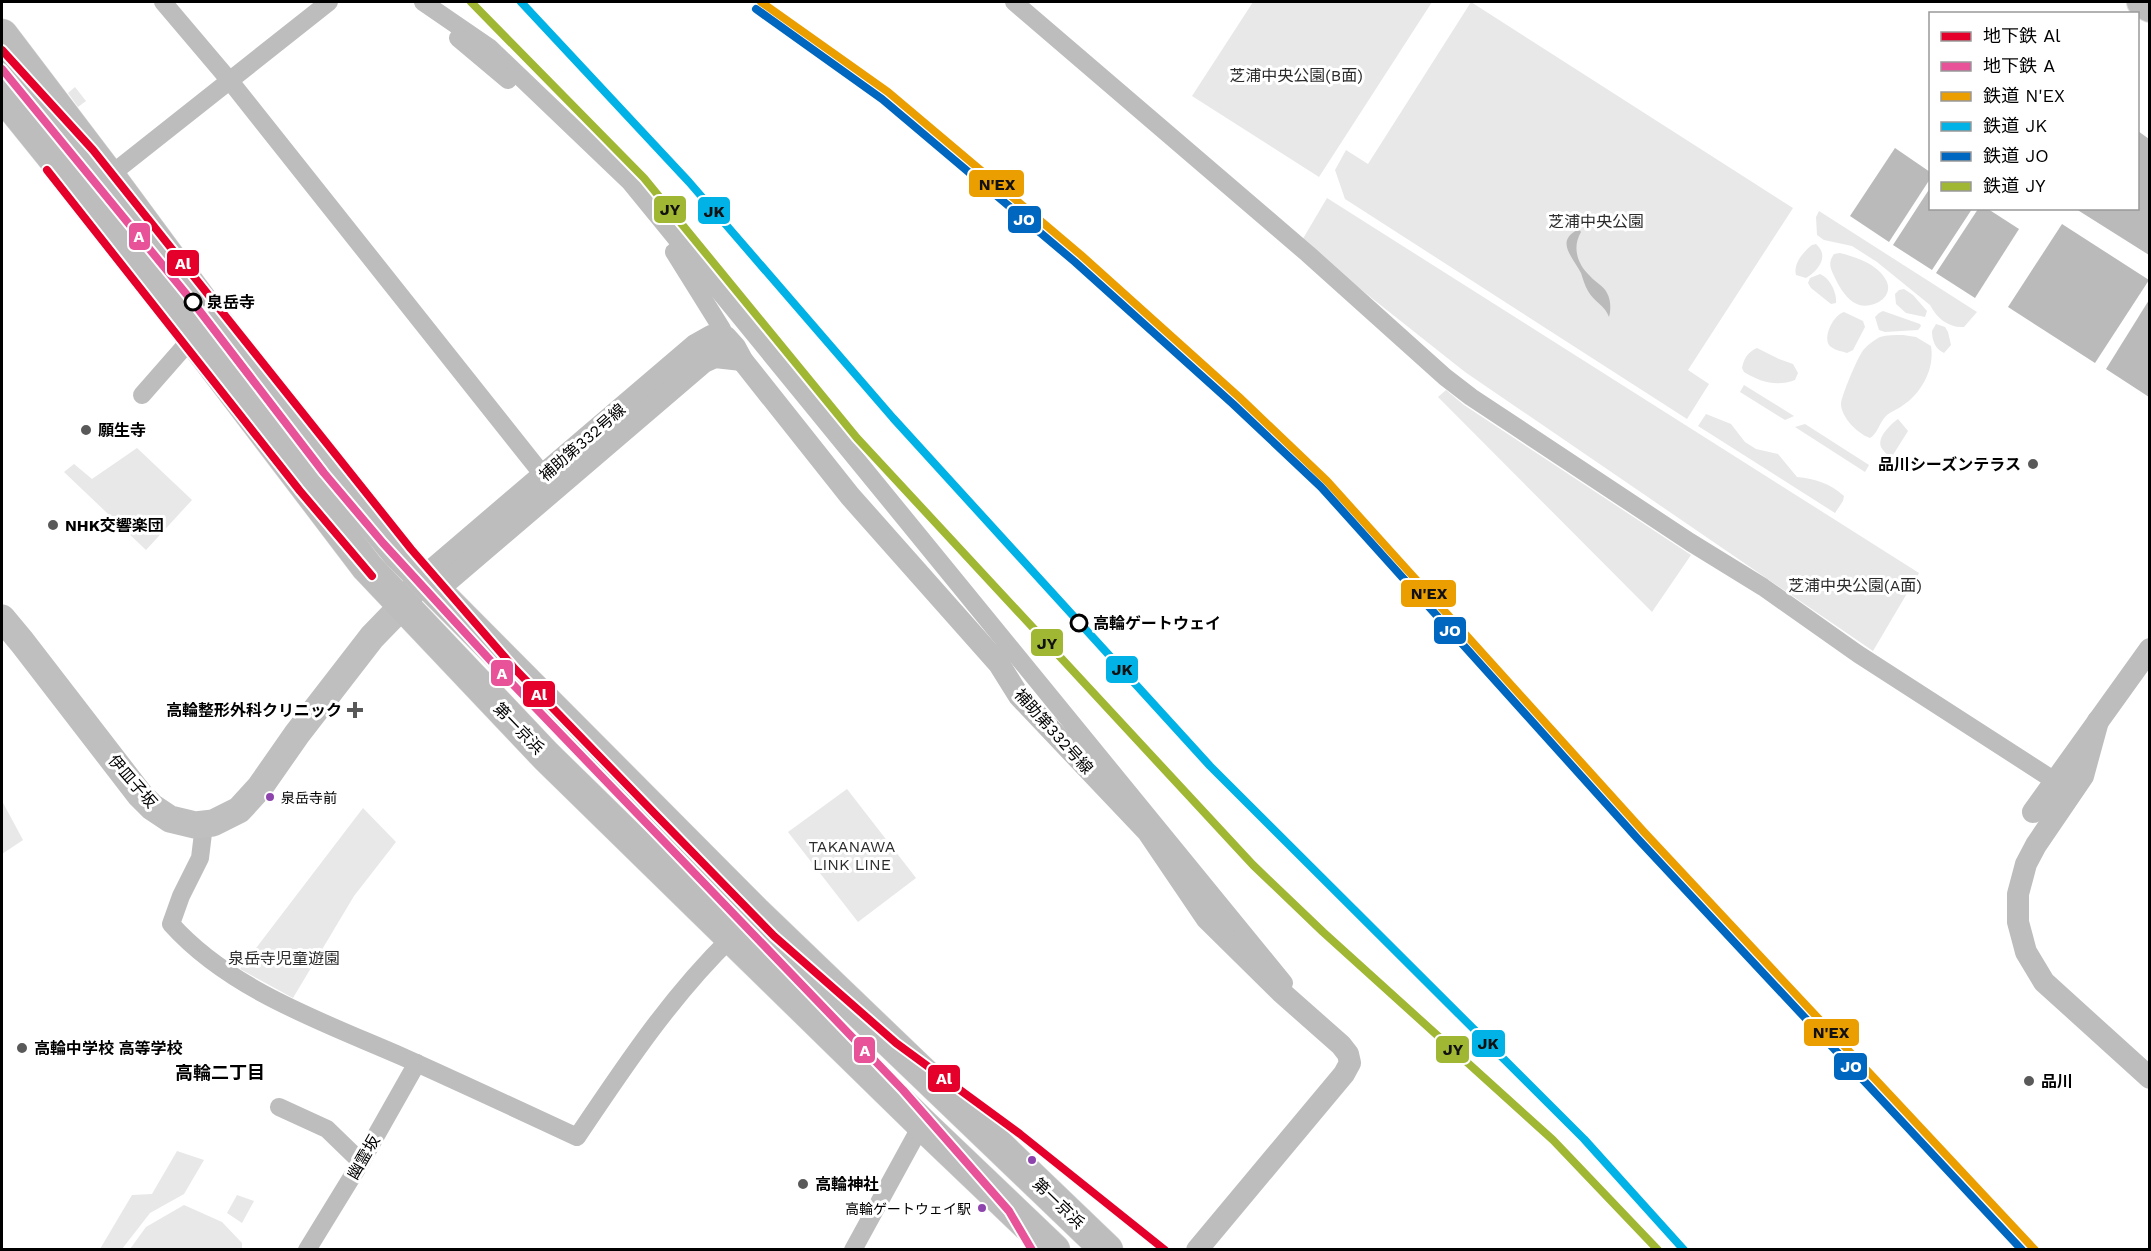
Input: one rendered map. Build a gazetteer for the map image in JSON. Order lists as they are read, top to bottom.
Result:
{
  "streets": {
    "highway": ["第一京浜"],
    "main road": ["伊皿子坂"],
    "street": ["補助第332号線", "幽霊坂"]
  },
  "crossings": [
    ["補助第332号線", "第一京浜"]
  ],
  "districts": ["高輪二丁目"],
  "parks": [
    "芝浦中央公園(B面)",
    "芝浦中央公園",
    "芝浦中央公園(A面)",
    "TAKANAWA LINK LINE",
    "泉岳寺児童遊園"
  ],
  "places": {
    "other": [
      "泉岳寺",
      "願生寺",
      "品川シーズンテラス",
      "NHK交響楽団",
      "高輪ゲートウェイ",
      "泉岳寺前",
      "高輪中学校 高等学校",
      "品川",
      "高輪神社",
      "高輪ゲートウェイ駅"
    ],
    "health": ["高輪整形外科クリニック"]
  },
  "lines": [
    "rail line N'EX",
    "rail line JK",
    "rail line JY",
    "rail line JO",
    "metro line Al",
    "metro line A"
  ],
  "legend": [
    "地下鉄 Al",
    "地下鉄 A",
    "鉄道 N'EX",
    "鉄道 JK",
    "鉄道 JO",
    "鉄道 JY"
  ]
}
